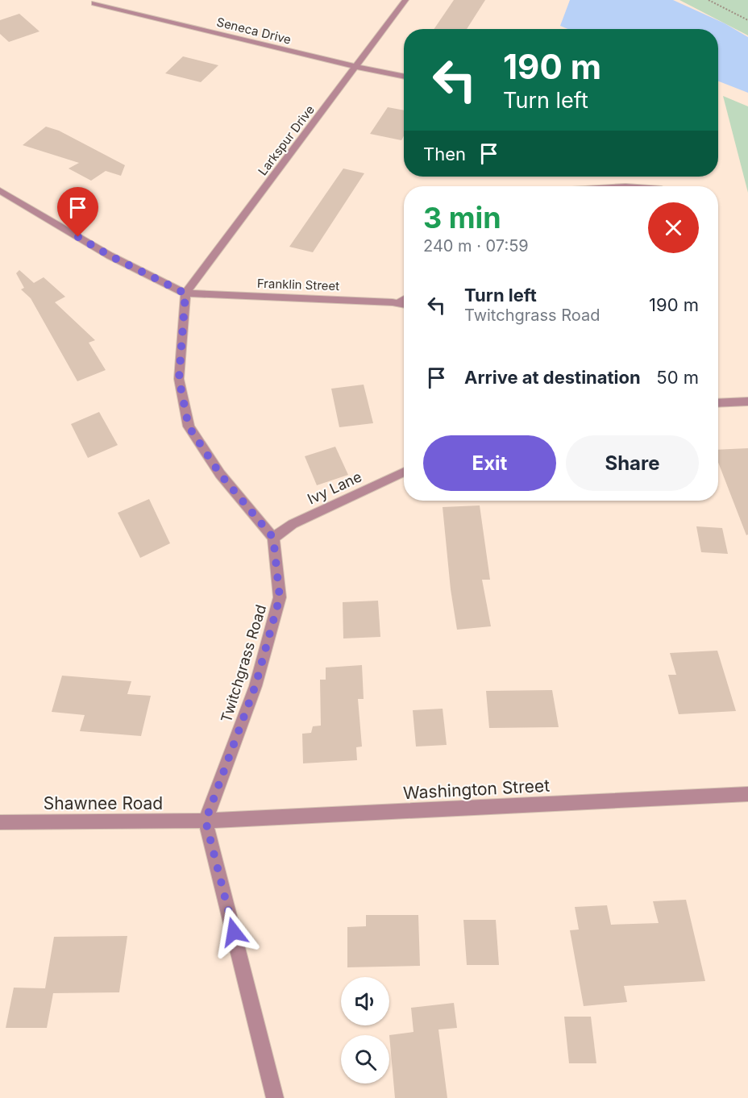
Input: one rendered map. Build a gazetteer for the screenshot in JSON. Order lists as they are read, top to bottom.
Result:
{
  "streets": {
    "street": [
      "Seneca Drive",
      "Larkspur Drive",
      "Franklin Street",
      "Ivy Lane",
      "Twitchgrass Road",
      "Washington Street",
      "Shawnee Road"
    ]
  },
  "crossings": [
    ["Seneca Drive", "Larkspur Drive"],
    ["Larkspur Drive", "Franklin Street"],
    ["Ivy Lane", "Twitchgrass Road"],
    ["Twitchgrass Road", "Washington Street"],
    ["Twitchgrass Road", "Shawnee Road"],
    ["Washington Street", "Shawnee Road"]
  ],
  "page": {
    "turn": ["190 m", "Turn left"],
    "then": "Then",
    "heading": ["3 min", "240 m · 07:59"],
    "list": [
      {
        "name": "Turn left",
        "note": "Twitchgrass Road",
        "value": "190 m"
      },
      {
        "name": "Arrive at destination",
        "value": "50 m"
      }
    ],
    "buttons": ["Exit", "Share"]
  }
}
